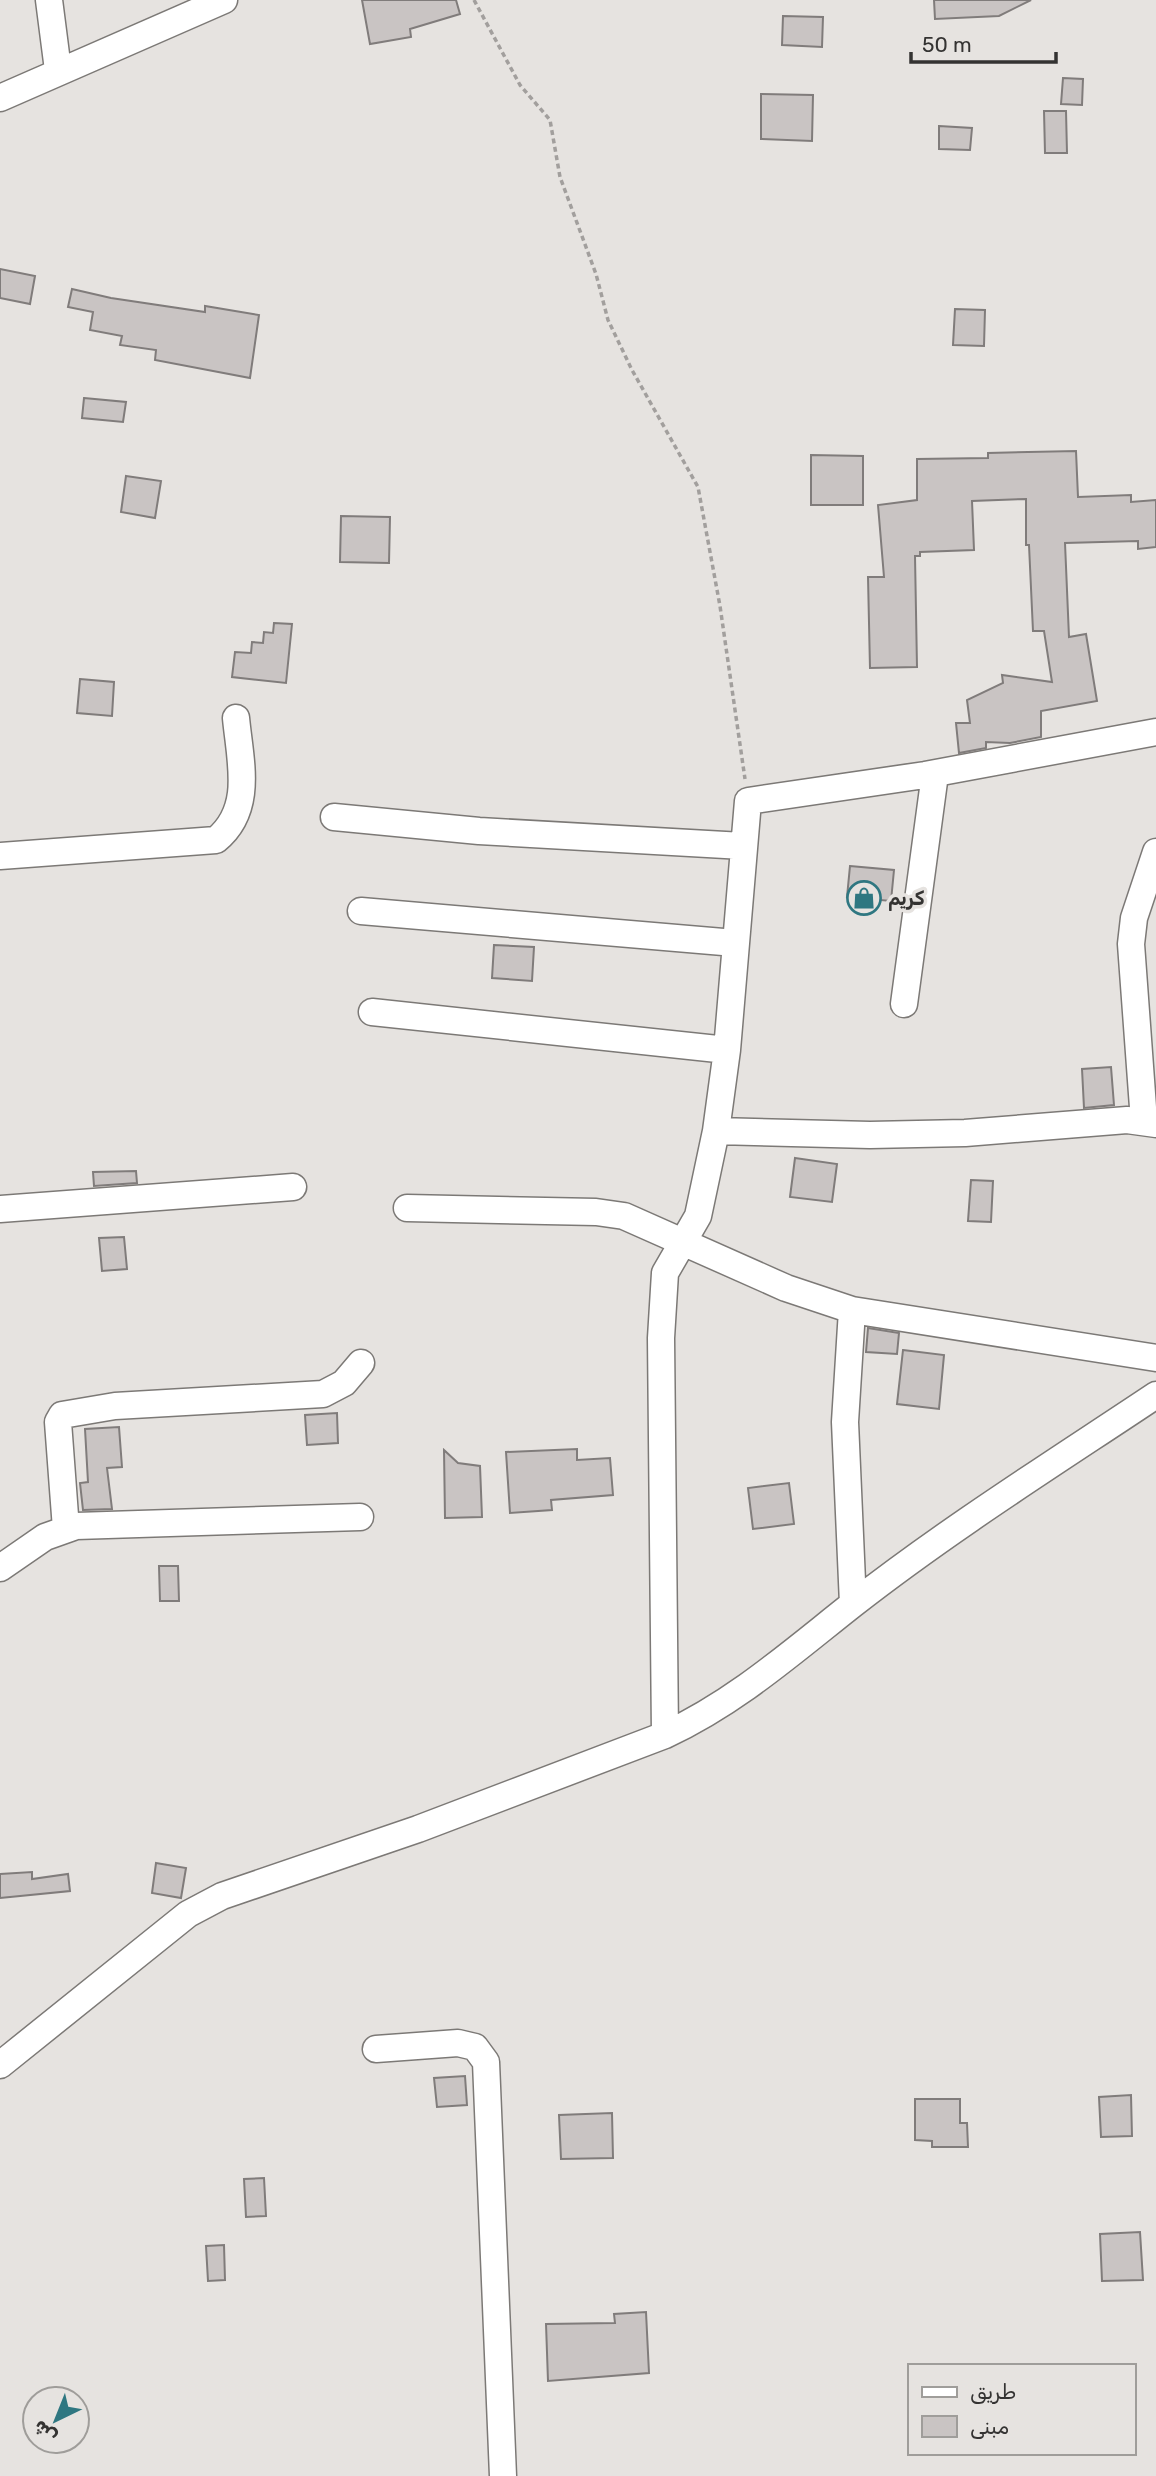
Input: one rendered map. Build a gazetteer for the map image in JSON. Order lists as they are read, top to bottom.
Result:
{
  "places": {
    "shop": ["كريم"]
  },
  "legend": ["طريق", "مبنى"],
  "scale_bar": "50 m",
  "north": "bottom left"
}
